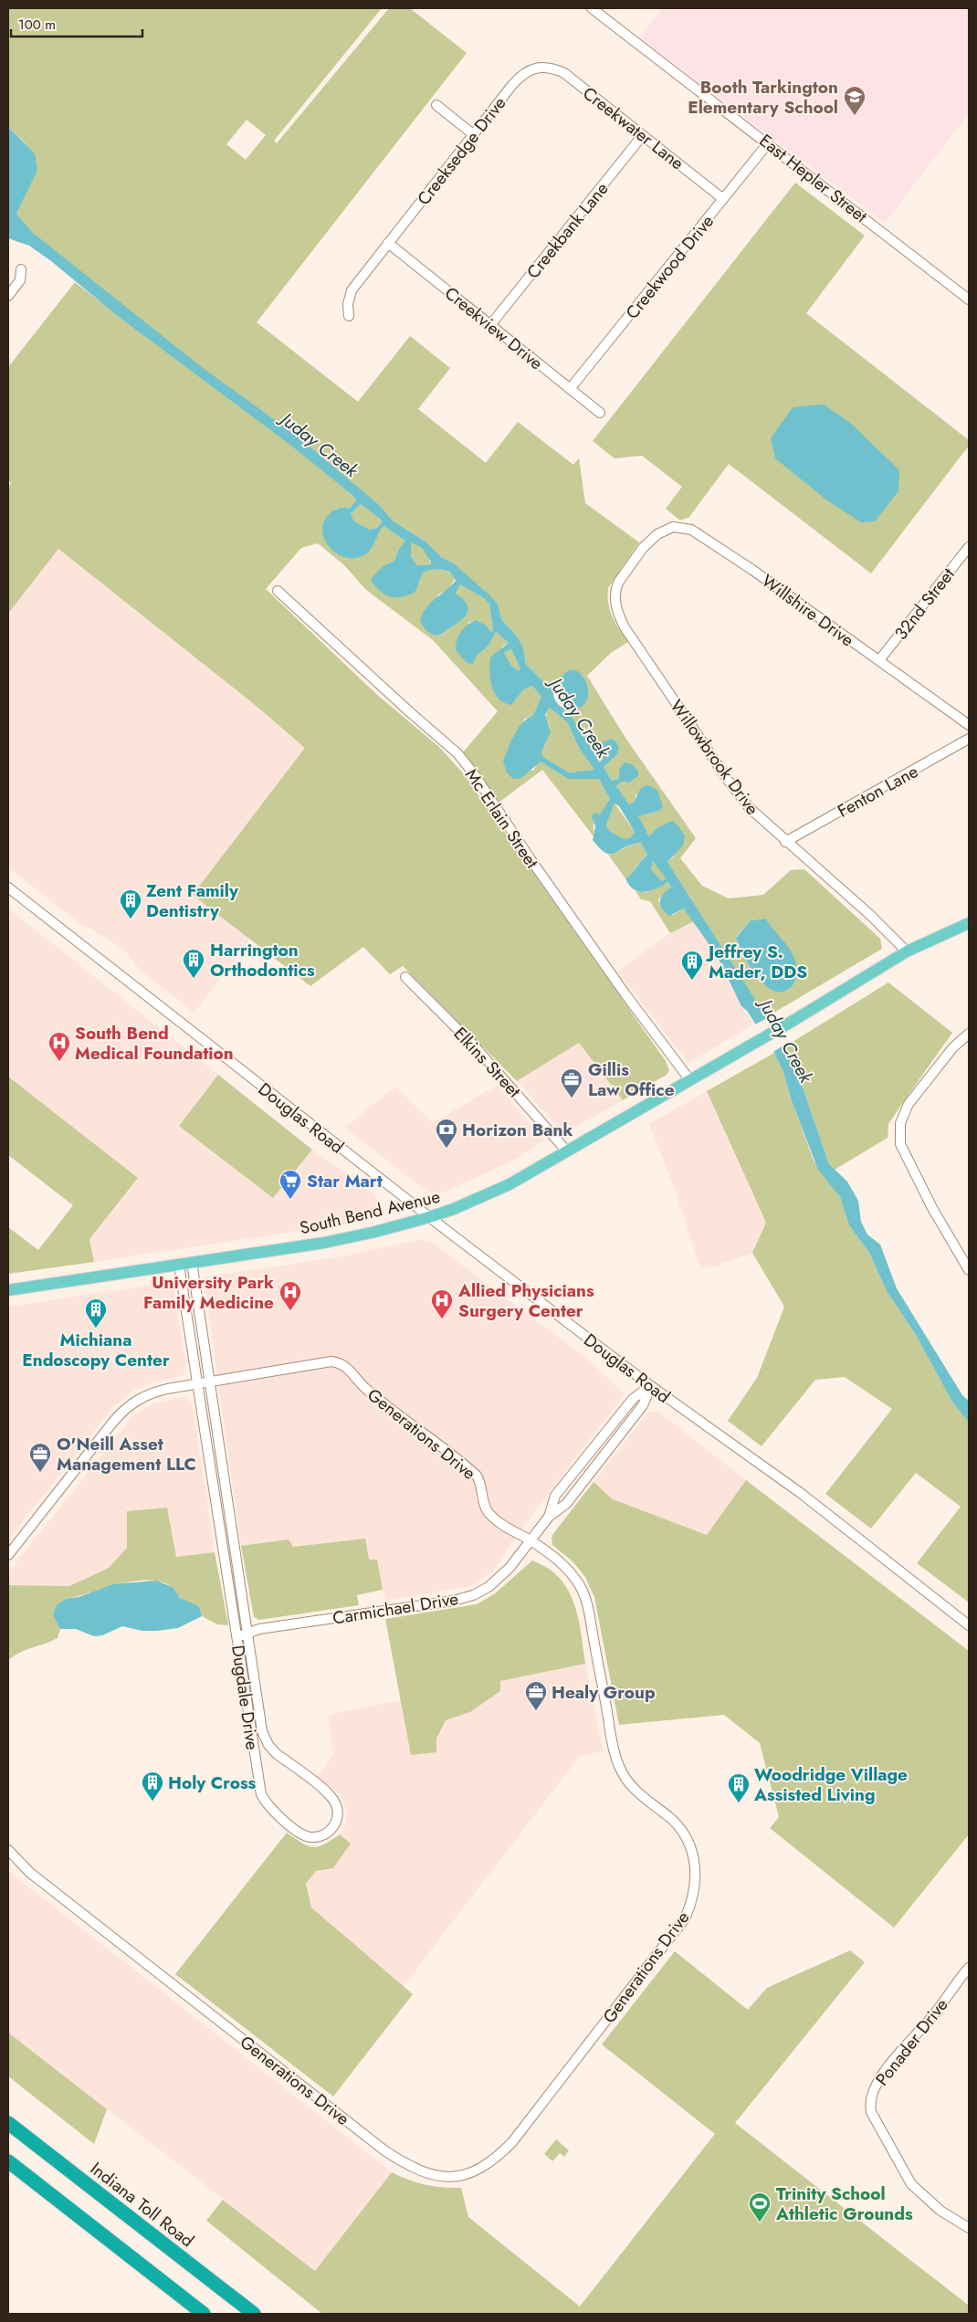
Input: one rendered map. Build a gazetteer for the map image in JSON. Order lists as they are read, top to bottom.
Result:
{
  "streets": {
    "highway": ["Indiana Toll Road"],
    "main road": ["South Bend Avenue"],
    "street": [
      "Creekwater Lane",
      "Creeksedge Drive",
      "East Hepler Street",
      "Creekbank Lane",
      "Creekwood Drive",
      "Creekview Drive",
      "32nd Street",
      "Willshire Drive",
      "Willowbrook Drive",
      "Fenton Lane",
      "Mc Erlain Street",
      "Elkins Street",
      "Douglas Road",
      "Generations Drive",
      "Carmichael Drive",
      "Dugdale Drive",
      "Ponader Drive"
    ]
  },
  "crossings": [
    ["Creekwater Lane", "Creeksedge Drive"],
    ["Creekwater Lane", "Creekbank Lane"],
    ["Creekwater Lane", "Creekwood Drive"],
    ["Creeksedge Drive", "Creekview Drive"],
    ["East Hepler Street", "Creekwood Drive"],
    ["Creekbank Lane", "Creekview Drive"],
    ["Creekwood Drive", "Creekview Drive"],
    ["32nd Street", "Willshire Drive"],
    ["Willshire Drive", "Willowbrook Drive"],
    ["Willowbrook Drive", "Fenton Lane"],
    ["Willowbrook Drive", "South Bend Avenue"],
    ["Mc Erlain Street", "South Bend Avenue"],
    ["Elkins Street", "South Bend Avenue"],
    ["Douglas Road", "South Bend Avenue"],
    ["Douglas Road", "Carmichael Drive"],
    ["South Bend Avenue", "Dugdale Drive"],
    ["Generations Drive", "Carmichael Drive"],
    ["Generations Drive", "Dugdale Drive"],
    ["Carmichael Drive", "Dugdale Drive"]
  ],
  "water": ["Juday Creek"],
  "places": {
    "school or university": ["Booth Tarkington Elementary School"],
    "building": [
      "Zent Family Dentistry",
      "Harrington Orthodontics",
      "Jeffrey S. Mader, DDS",
      "Michiana Endoscopy Center",
      "Holy Cross",
      "Woodridge Village Assisted Living"
    ],
    "hospital": ["South Bend Medical Foundation", "University Park Family Medicine", "Allied Physicians Surgery Center"],
    "office": ["Gillis Law Office", "O'Neill Asset Management LLC", "Healy Group"],
    "bank": ["Horizon Bank"],
    "supermarket": ["Star Mart"],
    "sports": ["Trinity School Athletic Grounds"]
  },
  "scale_bar": "100 m"
}
